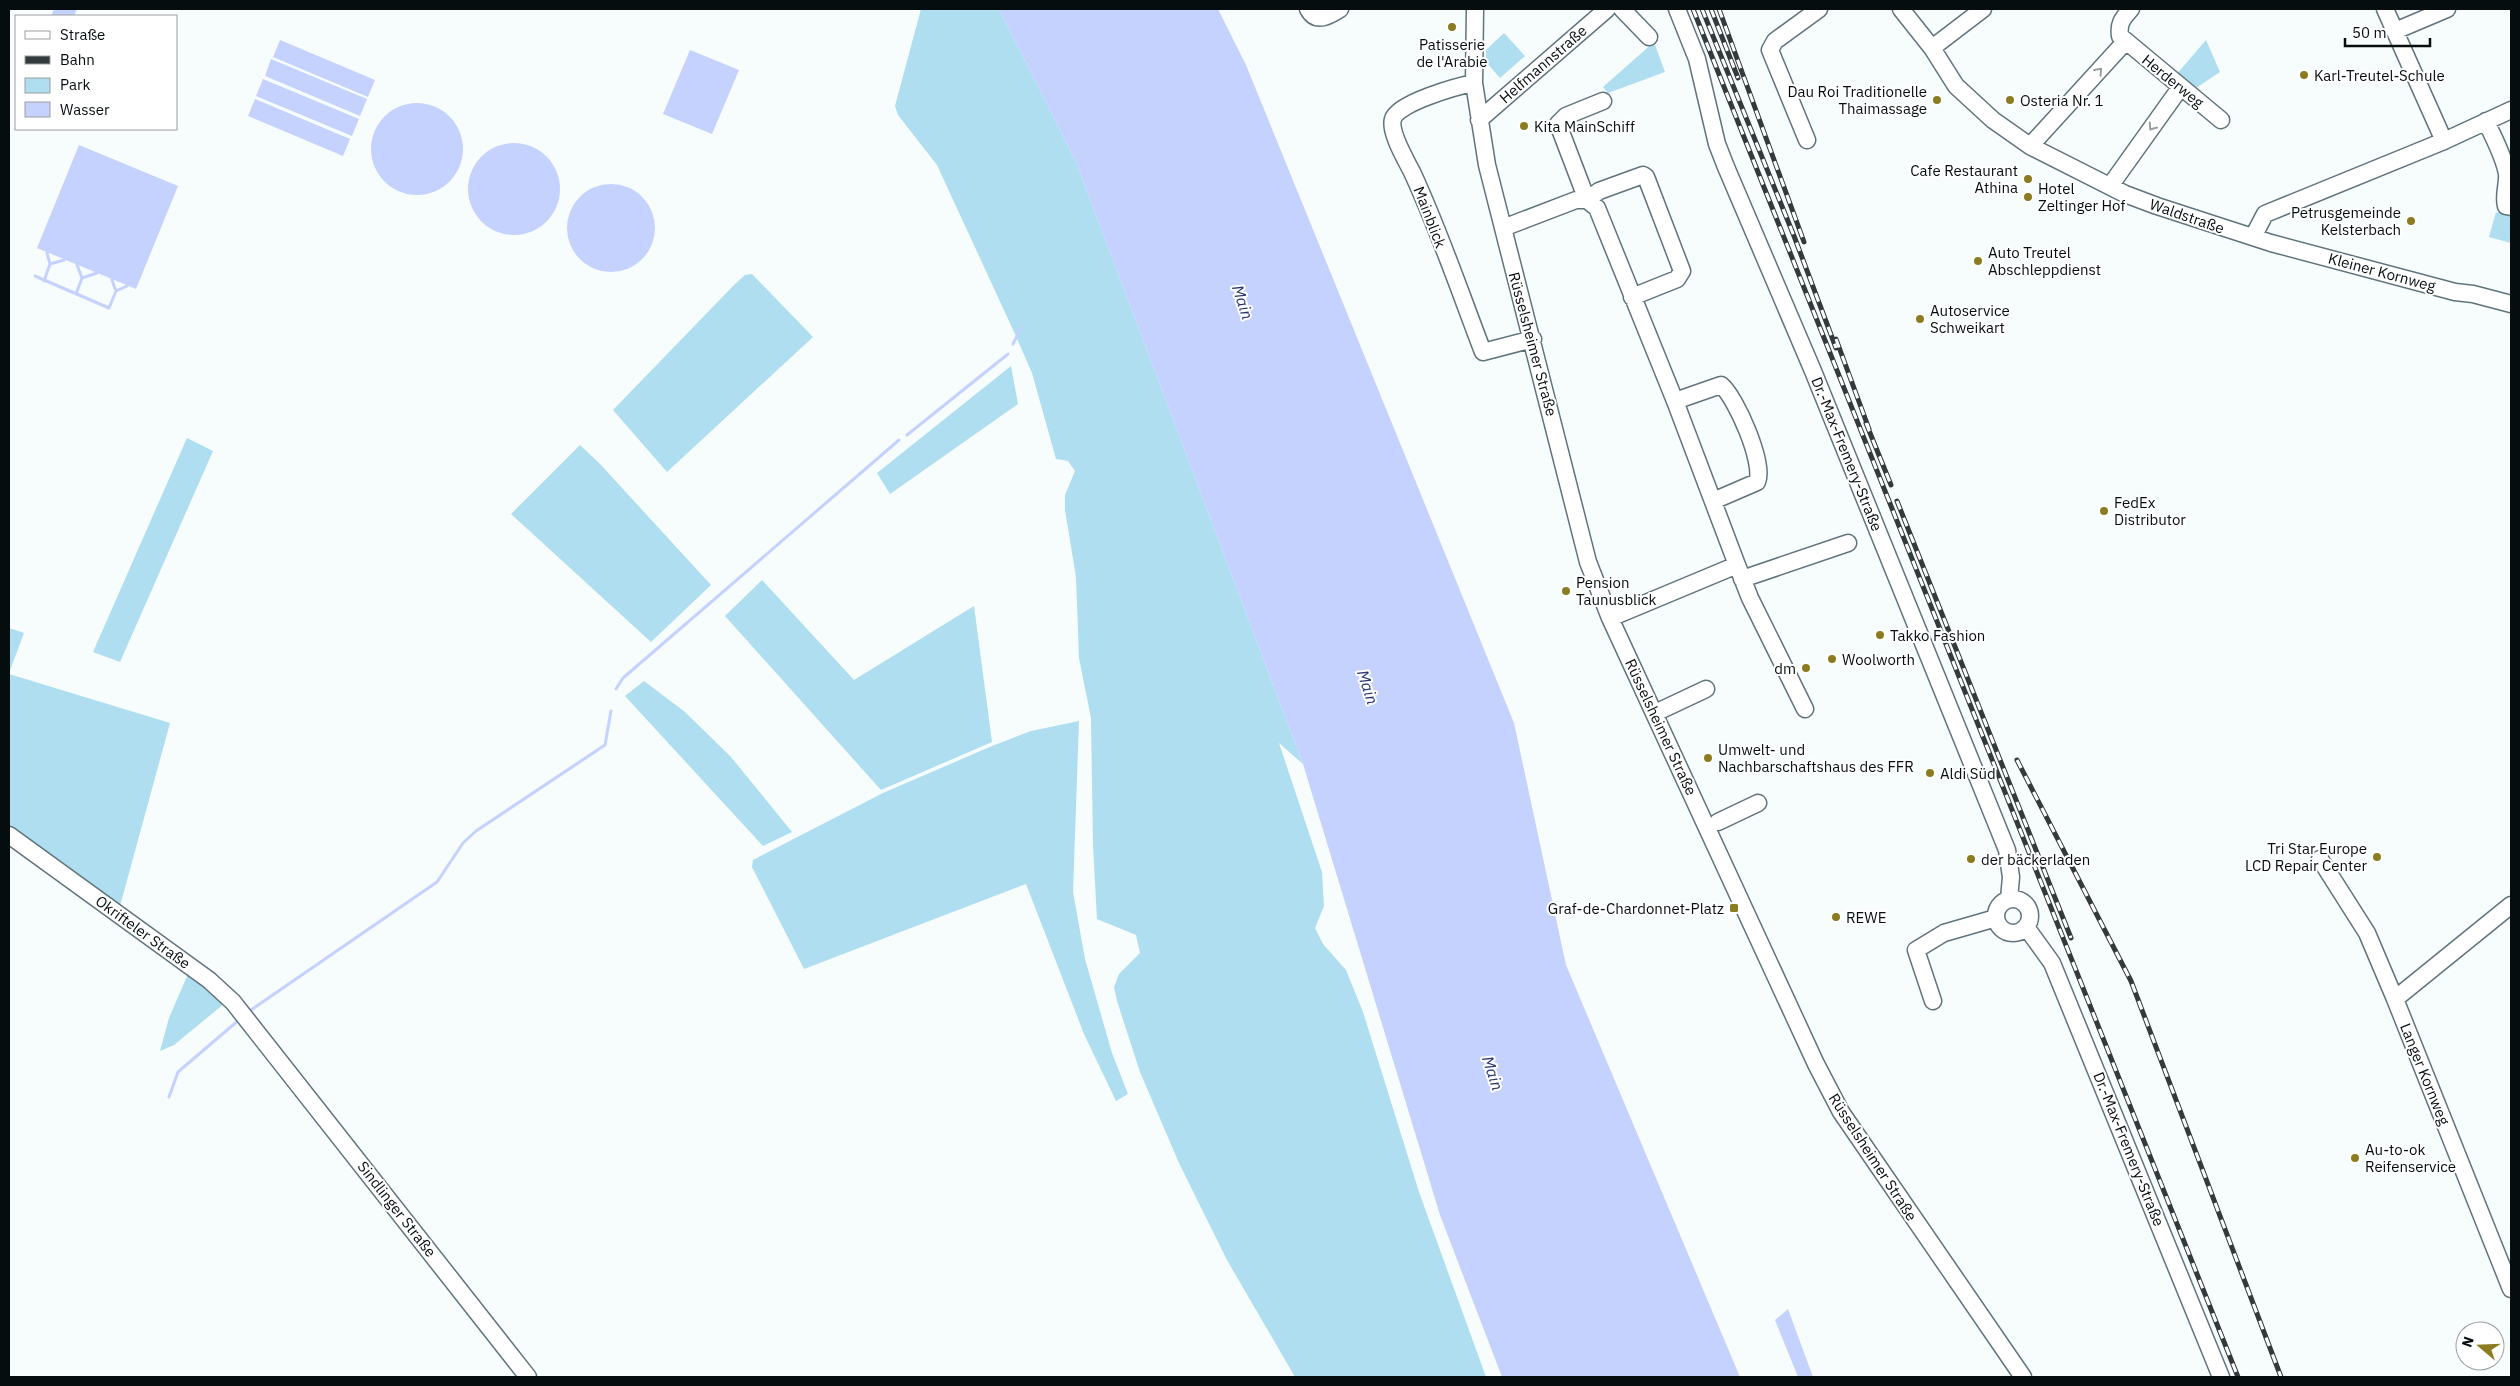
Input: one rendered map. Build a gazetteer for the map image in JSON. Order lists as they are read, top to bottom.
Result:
{
  "streets": {
    "street": [
      "Helfmannstraße",
      "Herderweg",
      "Waldstraße",
      "Mainblick",
      "Kleiner Kornweg",
      "Rüsselsheimer Straße",
      "Dr.-Max-Fremery-Straße",
      "Okrifteler Straße",
      "Langer Kornweg",
      "Sindlinger Straße"
    ]
  },
  "crossings": [
    ["Helfmannstraße", "Rüsselsheimer Straße"],
    ["Waldstraße", "Kleiner Kornweg"],
    ["Mainblick", "Rüsselsheimer Straße"],
    ["Okrifteler Straße", "Sindlinger Straße"]
  ],
  "water": ["Main"],
  "places": {
    "other": [
      "Patisserie de l'Arabie",
      "Karl-Treutel-Schule",
      "Dau Roi Traditionelle Thaimassage",
      "Osteria Nr. 1",
      "Kita MainSchiff",
      "Cafe Restaurant Athina",
      "Hotel Zeltinger Hof",
      "Petrusgemeinde Kelsterbach",
      "Auto Treutel Abschleppdienst",
      "Autoservice Schweikart",
      "FedEx Distributor",
      "Pension Taunusblick",
      "Takko Fashion",
      "Woolworth",
      "dm",
      "Umwelt- und Nachbarschaftshaus des FFR",
      "Aldi Süd",
      "Tri Star Europe LCD Repair Center",
      "der bäckerladen",
      "REWE",
      "Au-to-ok Reifenservice"
    ],
    "transit": ["Graf-de-Chardonnet-Platz"]
  },
  "legend": [
    "Straße",
    "Bahn",
    "Park",
    "Wasser"
  ],
  "scale_bar": "50 m",
  "north": "left"
}
